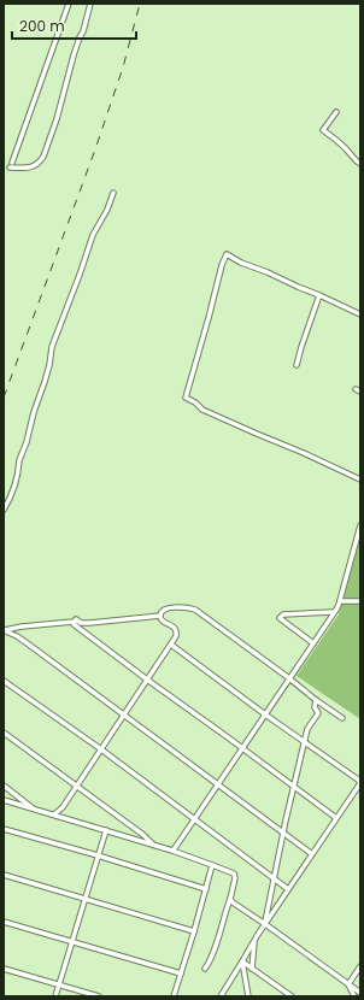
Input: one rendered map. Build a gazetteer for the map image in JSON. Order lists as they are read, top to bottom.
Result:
{
  "scale_bar": "200 m"
}
